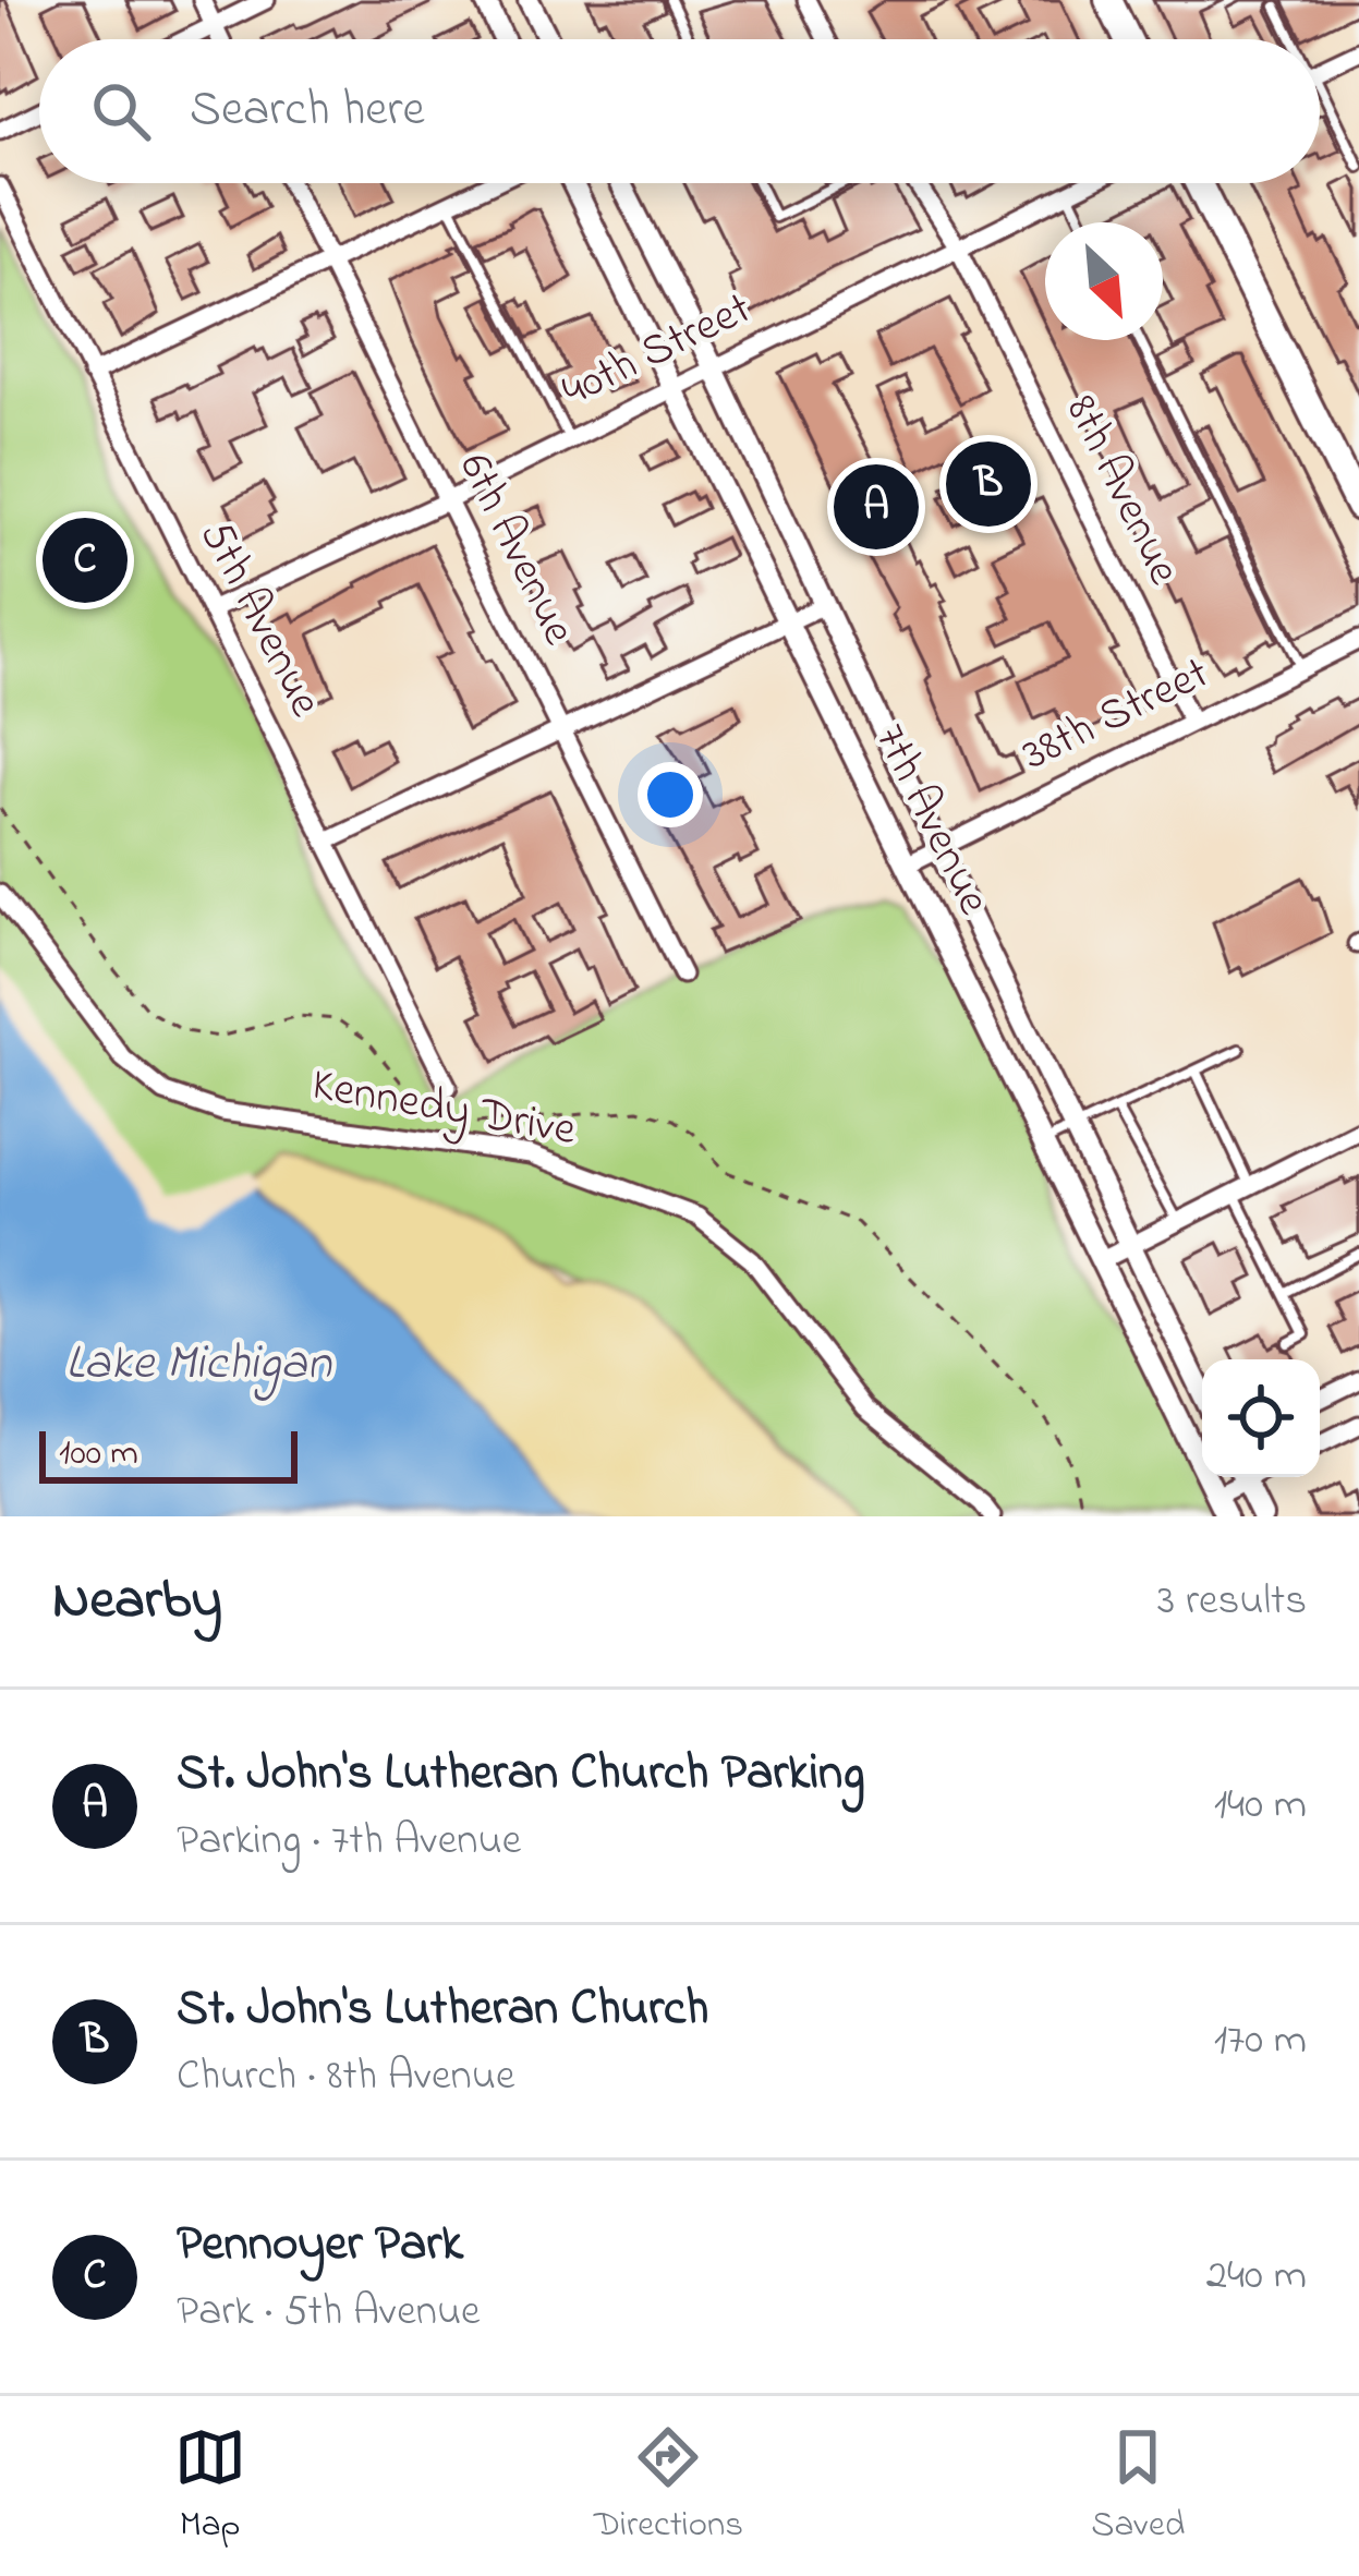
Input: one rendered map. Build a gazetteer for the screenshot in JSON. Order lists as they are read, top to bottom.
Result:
{
  "streets": {
    "street": [
      "40th Street",
      "8th Avenue",
      "6th Avenue",
      "5th Avenue",
      "38th Street",
      "7th Avenue",
      "Kennedy Drive"
    ]
  },
  "crossings": [
    ["40th Street", "8th Avenue"],
    ["40th Street", "6th Avenue"],
    ["40th Street", "5th Avenue"],
    ["40th Street", "7th Avenue"],
    ["8th Avenue", "38th Street"],
    ["38th Street", "7th Avenue"]
  ],
  "water": ["Lake Michigan"],
  "scale_bar": "100 m",
  "north": "bottom right",
  "page": {
    "search": "Search here",
    "pins": ["B", "A", "C"],
    "scale": "100 m",
    "heading": ["Nearby", "3 results"],
    "list": [
      {
        "mark": "A",
        "name": "St. John's Lutheran Church Parking",
        "note": "Parking · 7th Avenue",
        "value": "140 m"
      },
      {
        "mark": "B",
        "name": "St. John's Lutheran Church",
        "note": "Church · 8th Avenue",
        "value": "170 m"
      },
      {
        "mark": "C",
        "name": "Pennoyer Park",
        "note": "Park · 5th Avenue",
        "value": "240 m"
      }
    ],
    "nav": ["Map", "Directions", "Saved"]
  }
}
